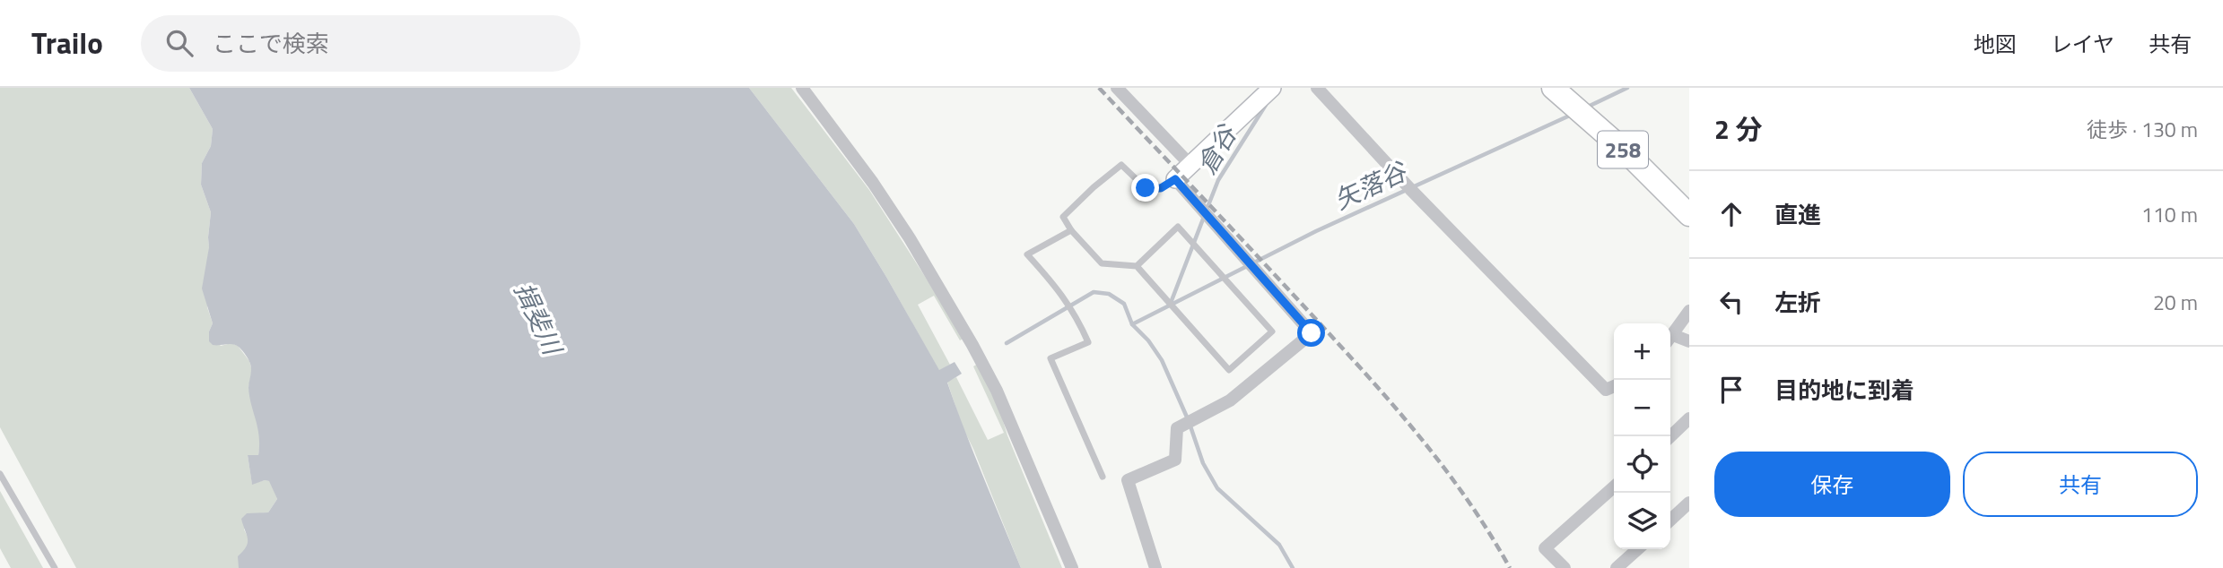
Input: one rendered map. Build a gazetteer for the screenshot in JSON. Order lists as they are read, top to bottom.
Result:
{
  "streets": {
    "highway": ["258"]
  },
  "water": ["倉谷", "矢落谷", "揖斐川"],
  "page": {
    "header": "Trailo",
    "search": "ここで検索",
    "nav": ["地図", "レイヤ", "共有"],
    "heading": ["2 分", "徒歩 · 130 m"],
    "list": [
      ["直進", "110 m"],
      ["左折", "20 m"],
      "目的地に到着"
    ],
    "map_buttons": ["+", "−"],
    "buttons": ["保存", "共有"]
  }
}
